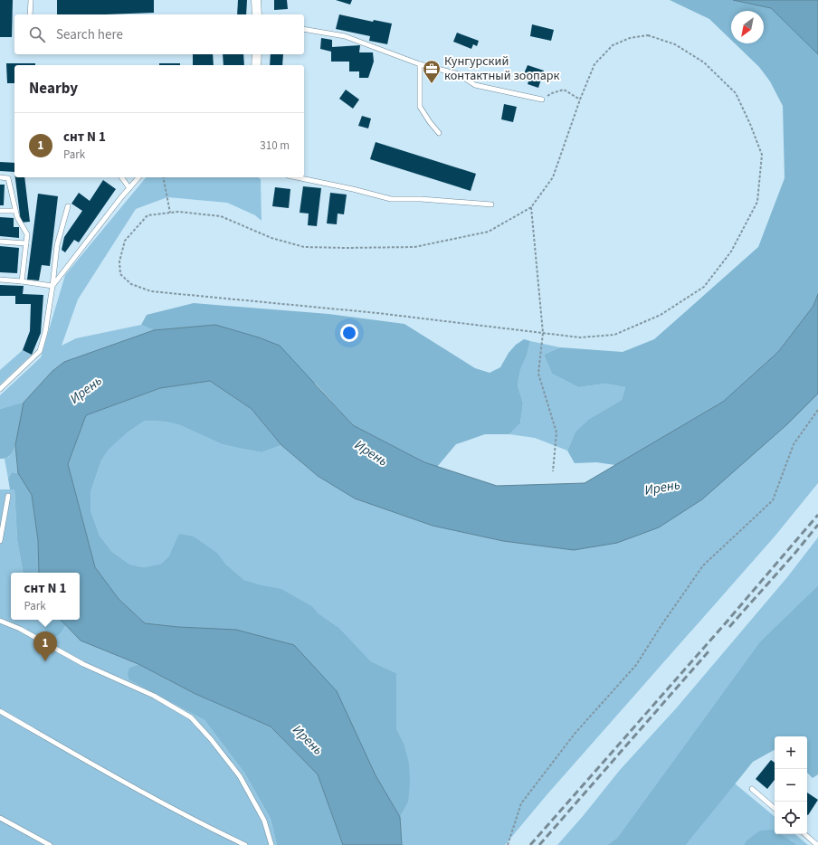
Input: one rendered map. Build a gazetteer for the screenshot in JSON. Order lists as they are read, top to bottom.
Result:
{
  "water": ["Ирень"],
  "places": {
    "office": ["Кунгурский контактный зоопарк"]
  },
  "north": "bottom left",
  "page": {
    "search": "Search here",
    "heading": "Nearby",
    "list": [
      {
        "mark": "1",
        "name": "снт N 1",
        "note": "Park",
        "value": "310 m"
      }
    ],
    "popup": ["снт N 1", "Park"],
    "pins": "1",
    "map_buttons": ["+", "−"]
  }
}
